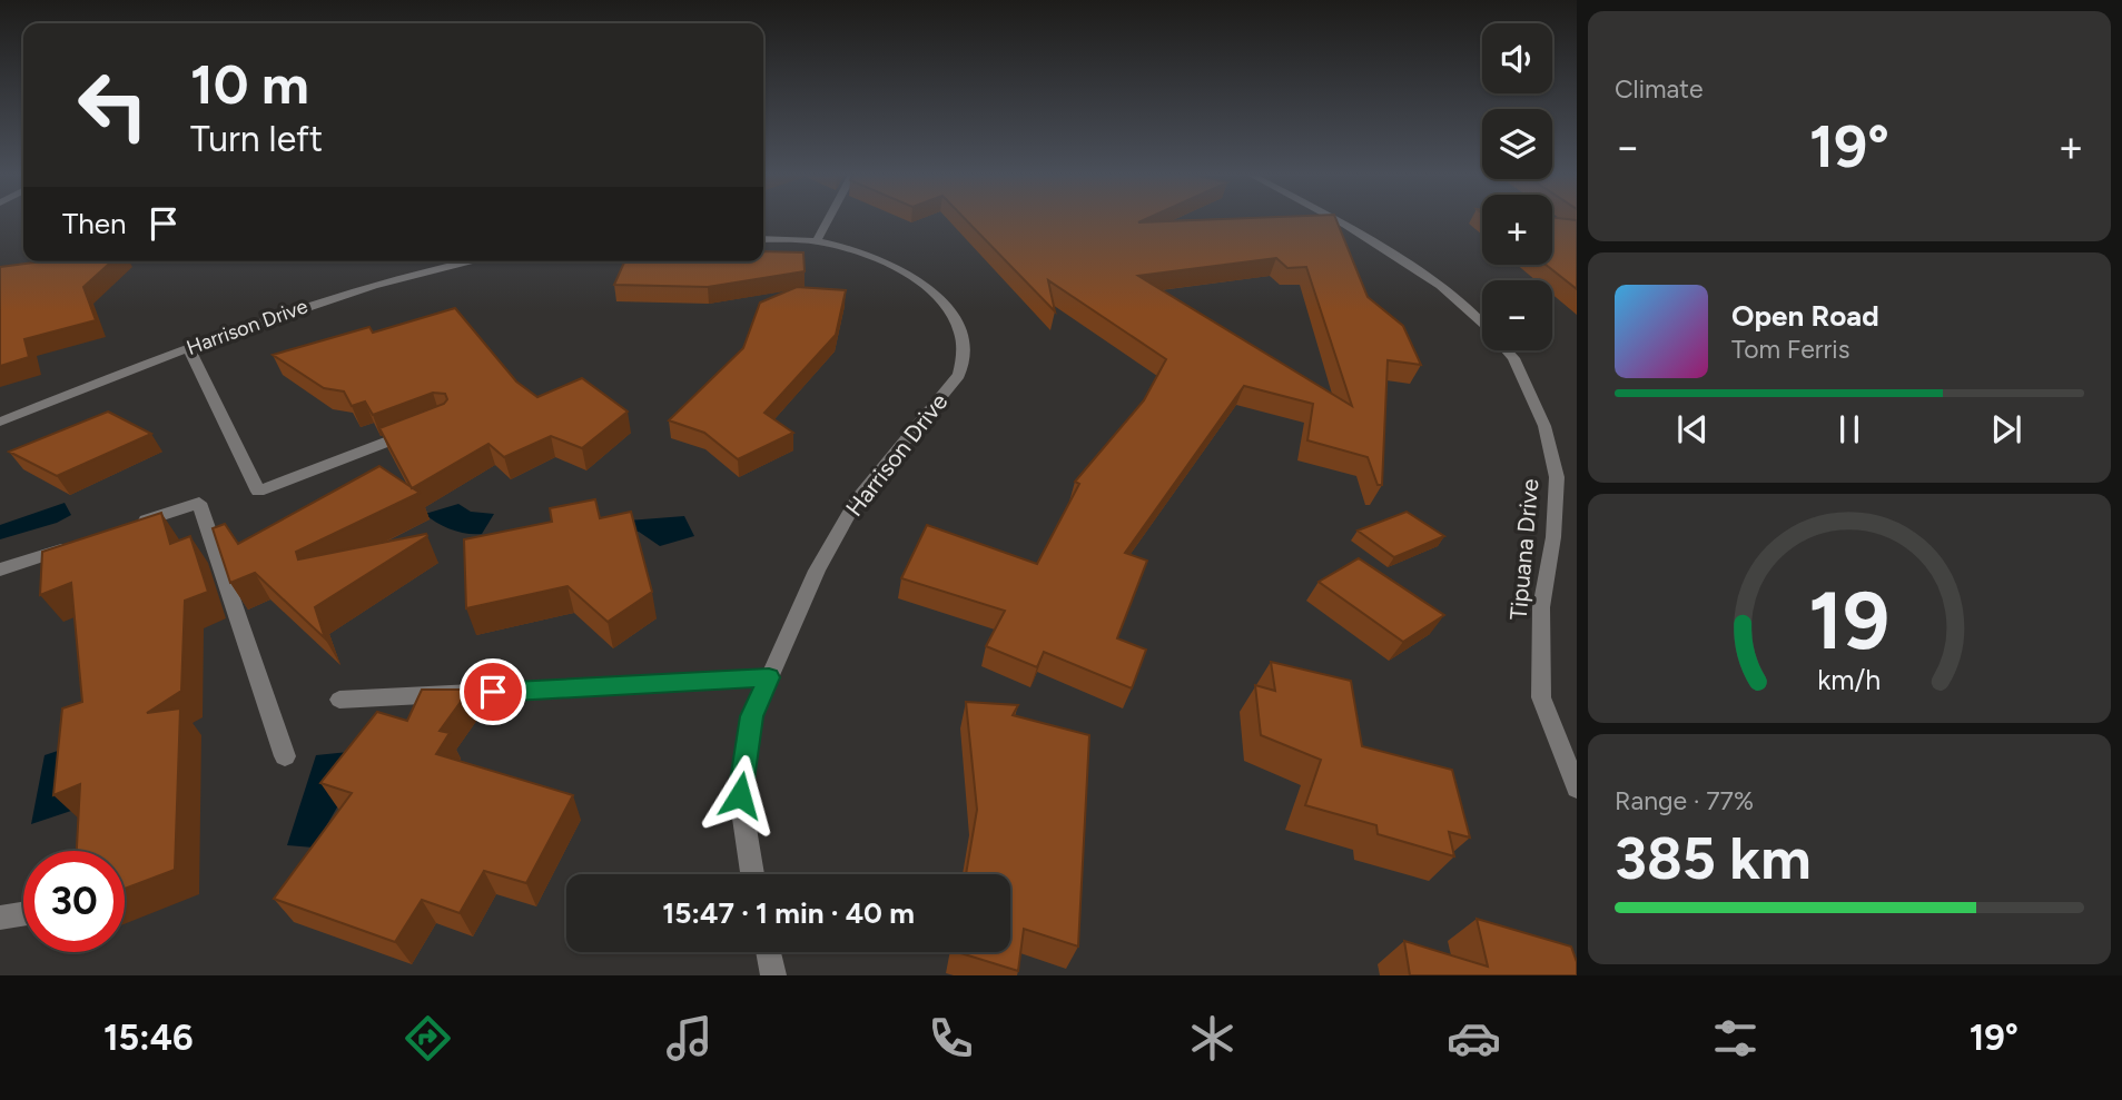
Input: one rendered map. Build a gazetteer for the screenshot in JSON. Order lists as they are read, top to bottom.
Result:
{
  "streets": {
    "street": ["Harrison Drive", "Tipuana Drive"]
  },
  "page": {
    "tile": [
      "Climate",
      ["Range · 77%", "385 km"]
    ],
    "map_buttons": ["+", "−"],
    "turn": ["10 m", "Turn left"],
    "heat": ["−", "19°", "+"],
    "then": "Then",
    "song": ["Open Road", "Tom Ferris"],
    "limit": "30",
    "trip": "15:47 · 1 min · 40 m",
    "tabs": ["15:46", "19°"],
    "gauge": ["19", "km/h"]
  }
}
